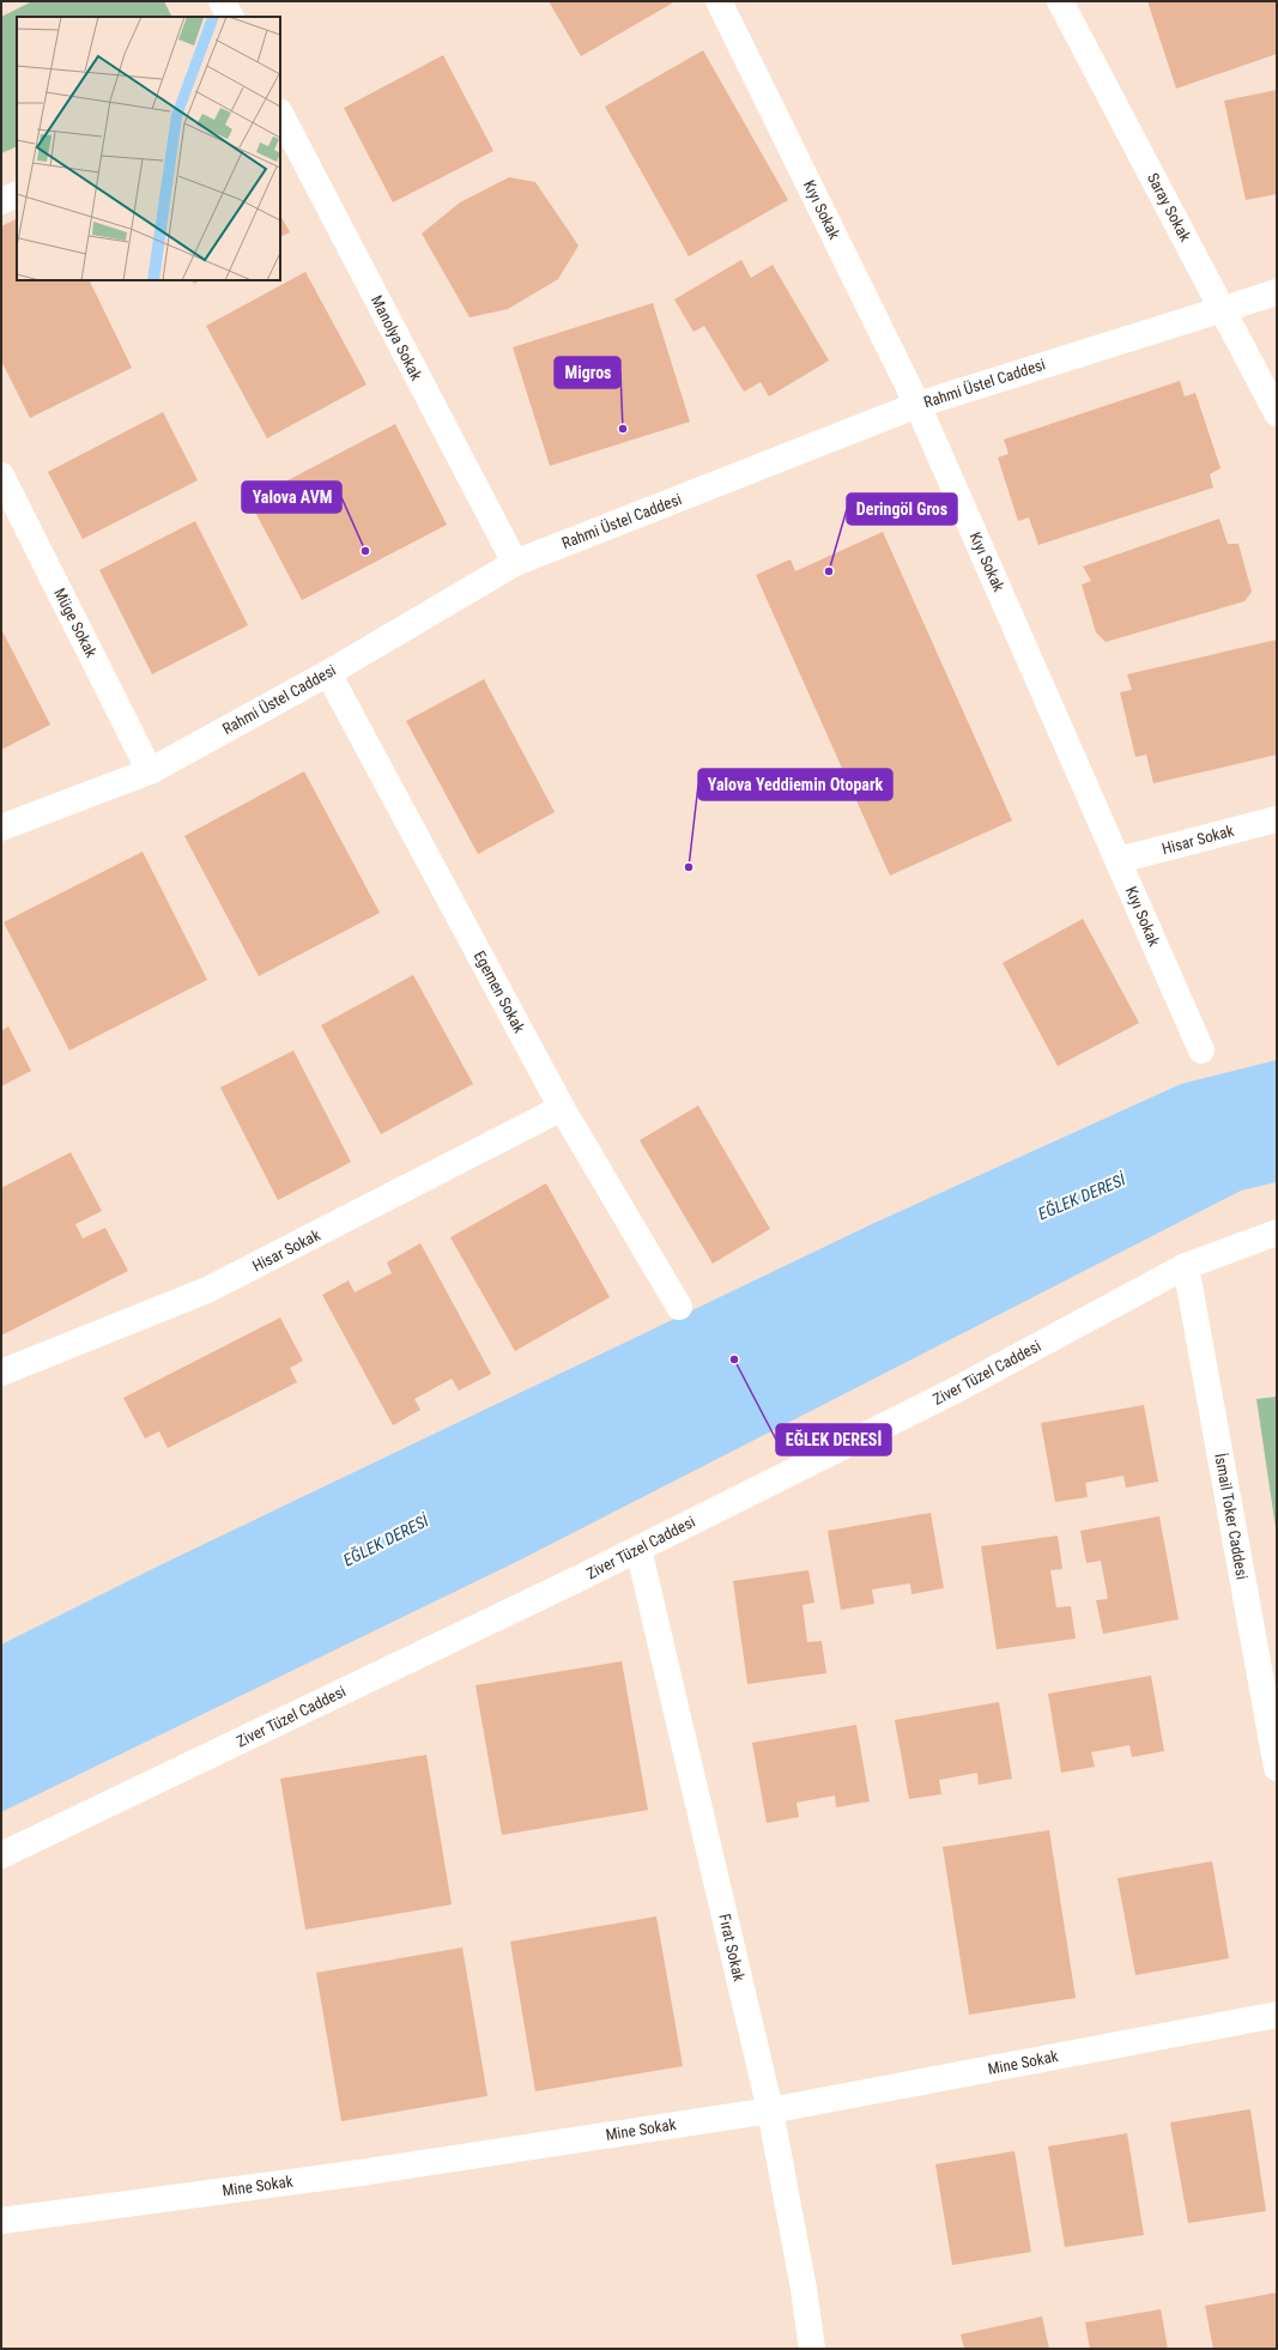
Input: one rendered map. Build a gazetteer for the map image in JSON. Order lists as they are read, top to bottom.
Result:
{
  "streets": {
    "street": [
      "Saray Sokak",
      "Kıyı Sokak",
      "Manolya Sokak",
      "Rahmi Üstel Caddesi",
      "Müge Sokak",
      "Hisar Sokak",
      "Egemen Sokak",
      "Ziver Tüzel Caddesi",
      "İsmail Toker Caddesi",
      "Fırat Sokak",
      "Mine Sokak"
    ]
  },
  "crossings": [
    ["Saray Sokak", "Rahmi Üstel Caddesi"],
    ["Kıyı Sokak", "Rahmi Üstel Caddesi"],
    ["Kıyı Sokak", "Hisar Sokak"],
    ["Manolya Sokak", "Rahmi Üstel Caddesi"],
    ["Rahmi Üstel Caddesi", "Müge Sokak"],
    ["Rahmi Üstel Caddesi", "Egemen Sokak"],
    ["Hisar Sokak", "Egemen Sokak"],
    ["Ziver Tüzel Caddesi", "İsmail Toker Caddesi"],
    ["Ziver Tüzel Caddesi", "Fırat Sokak"],
    ["Fırat Sokak", "Mine Sokak"]
  ],
  "water": ["EĞLEK DERESİ"],
  "places": [
    "Migros",
    "Yalova AVM",
    "Deringöl Gros",
    "Yalova Yeddiemin Otopark",
    "EĞLEK DERESİ"
  ]
}
